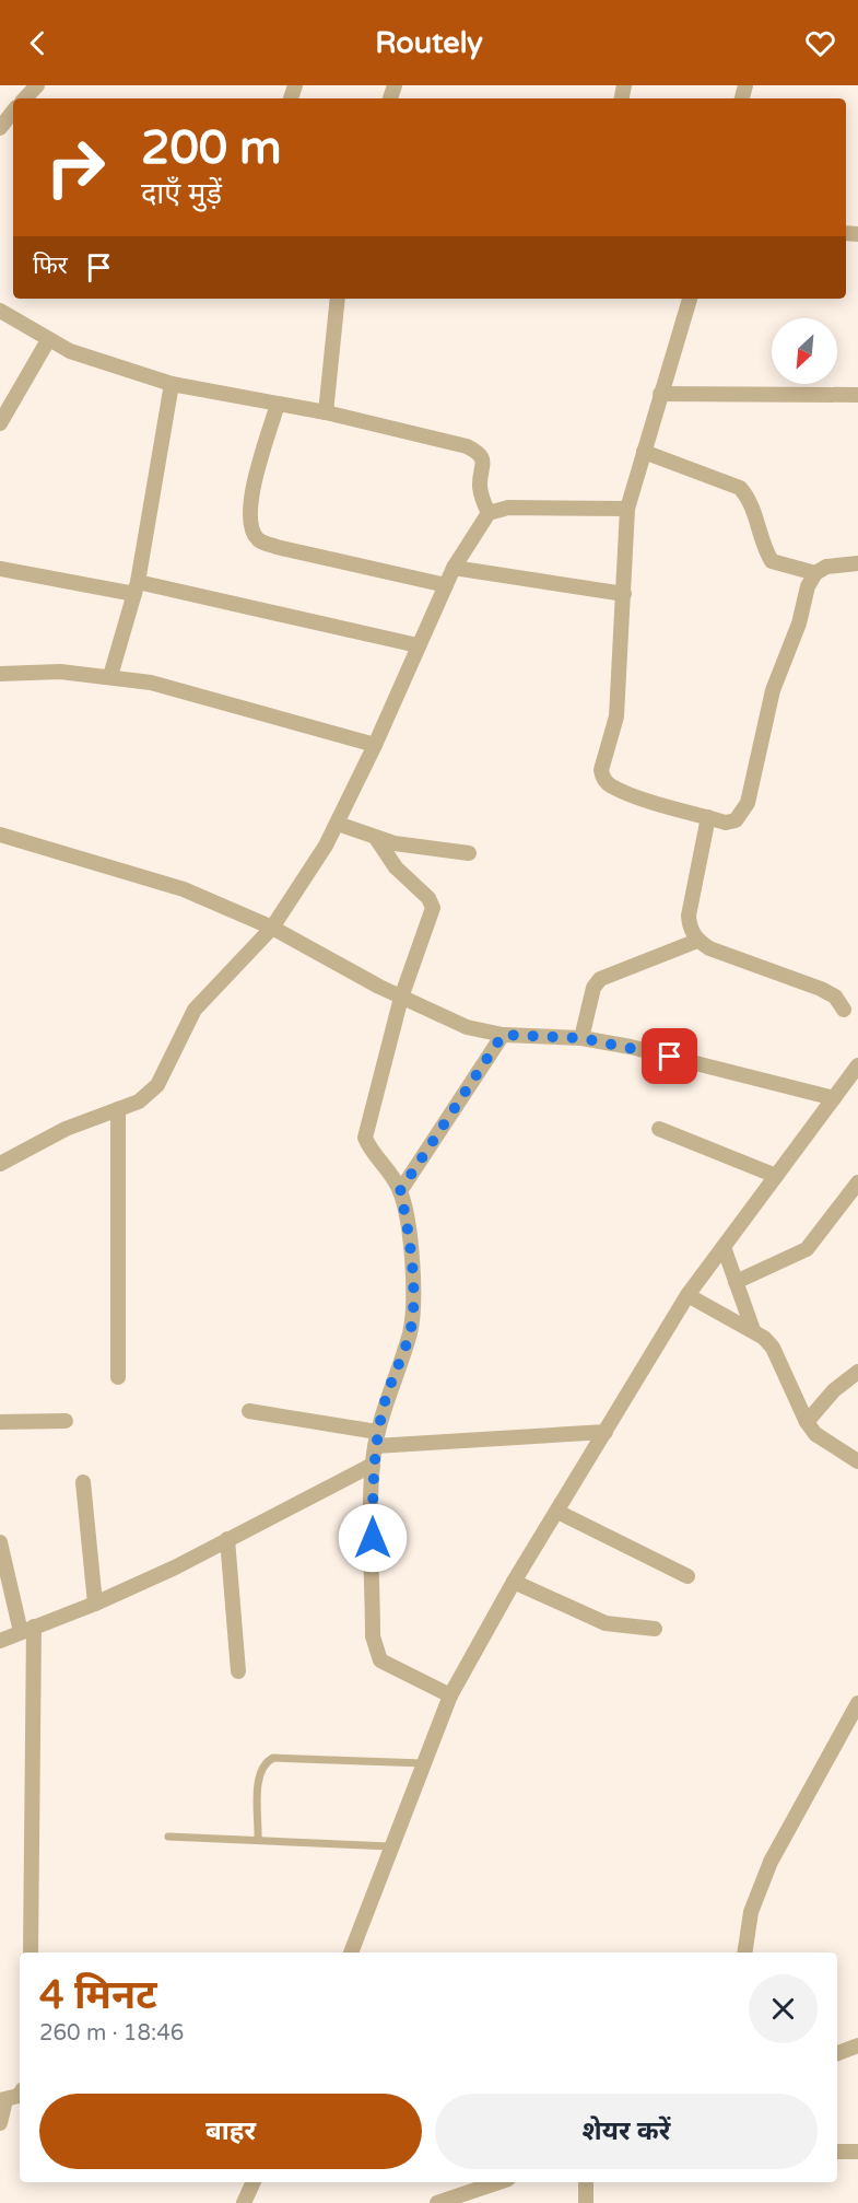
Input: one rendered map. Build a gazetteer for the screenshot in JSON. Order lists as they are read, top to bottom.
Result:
{
  "north": "bottom left",
  "page": {
    "header": "Routely",
    "turn": ["200 m", "दाएँ मुड़ें"],
    "then": "फिर",
    "heading": ["4 मिनट", "260 m · 18:46"],
    "buttons": ["बाहर", "शेयर करें"]
  }
}
